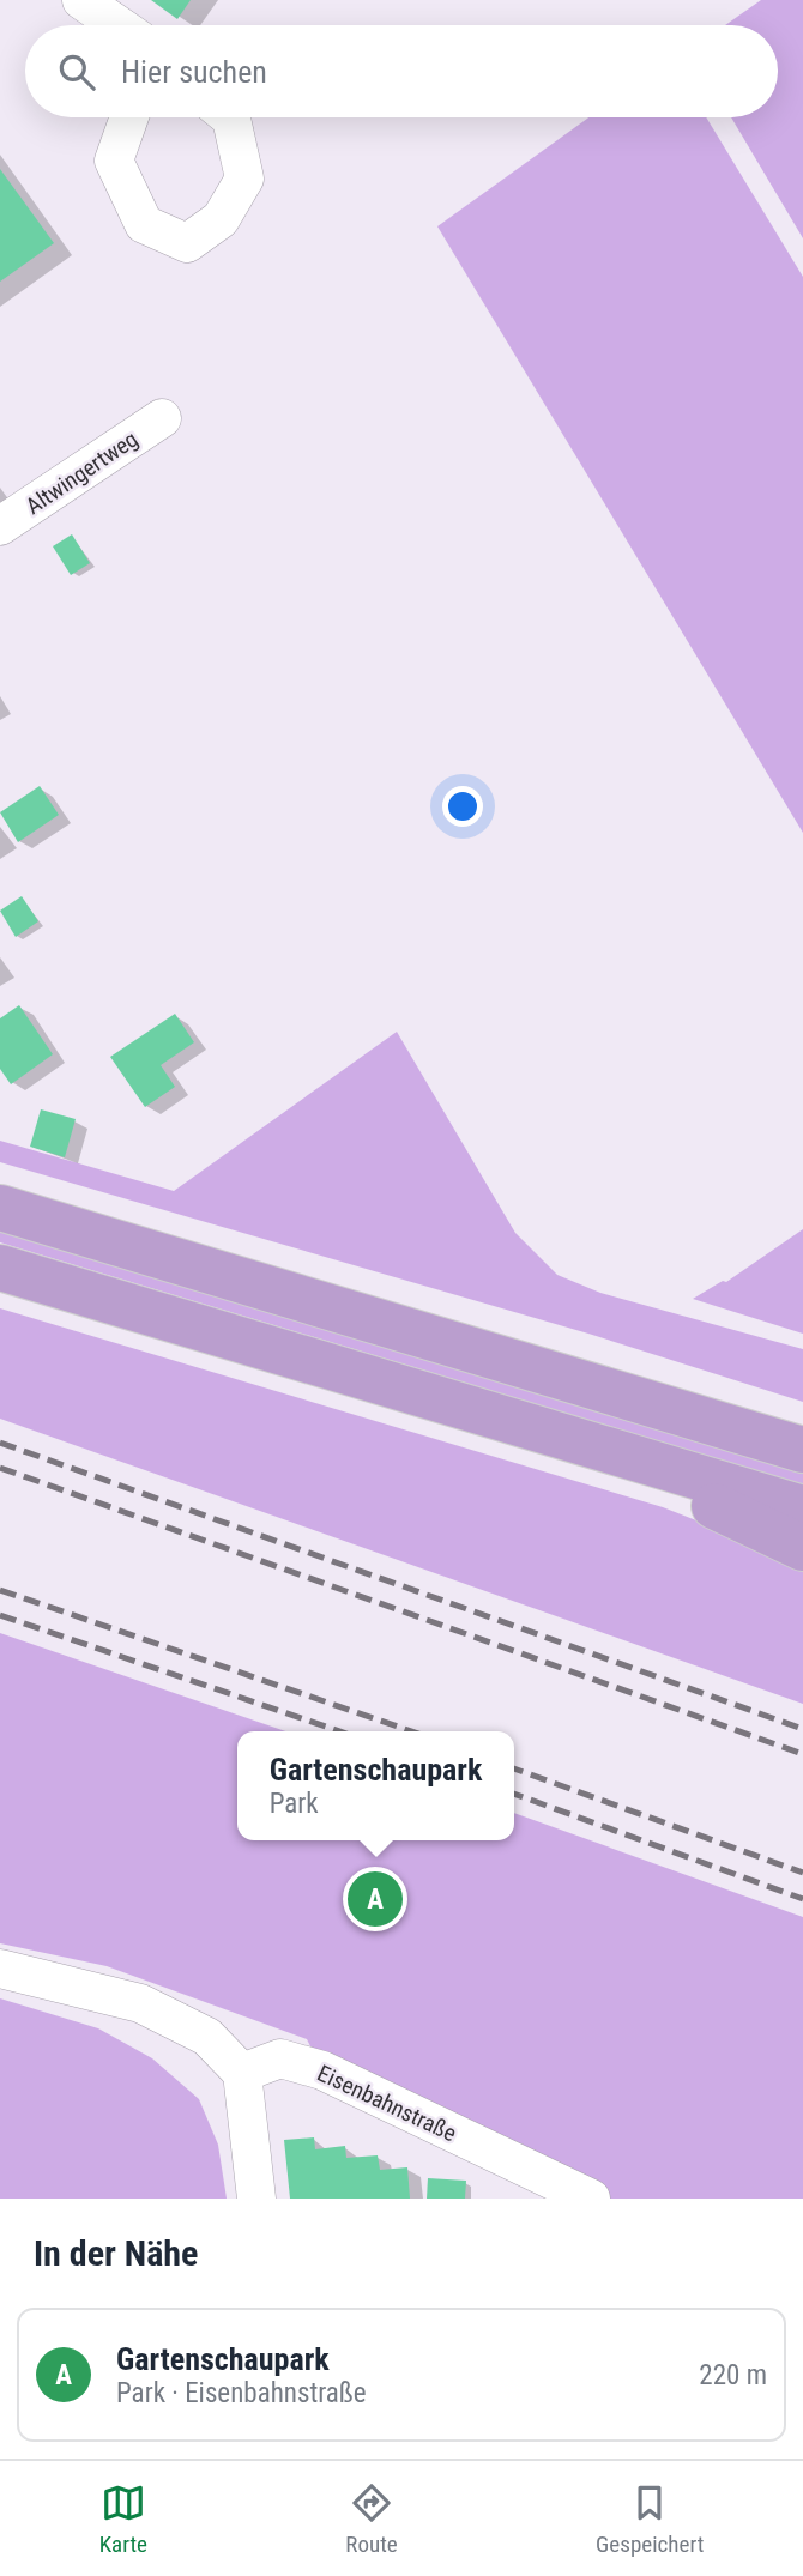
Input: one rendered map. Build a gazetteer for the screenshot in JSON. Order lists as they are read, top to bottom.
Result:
{
  "streets": {
    "street": ["Altwingertweg", "Eisenbahnstraße"]
  },
  "page": {
    "search": "Hier suchen",
    "popup": ["Gartenschaupark", "Park"],
    "pins": "A",
    "heading": "In der Nähe",
    "list": [
      {
        "mark": "A",
        "name": "Gartenschaupark",
        "note": "Park · Eisenbahnstraße",
        "value": "220 m"
      }
    ],
    "nav": ["Karte", "Route", "Gespeichert"]
  }
}
